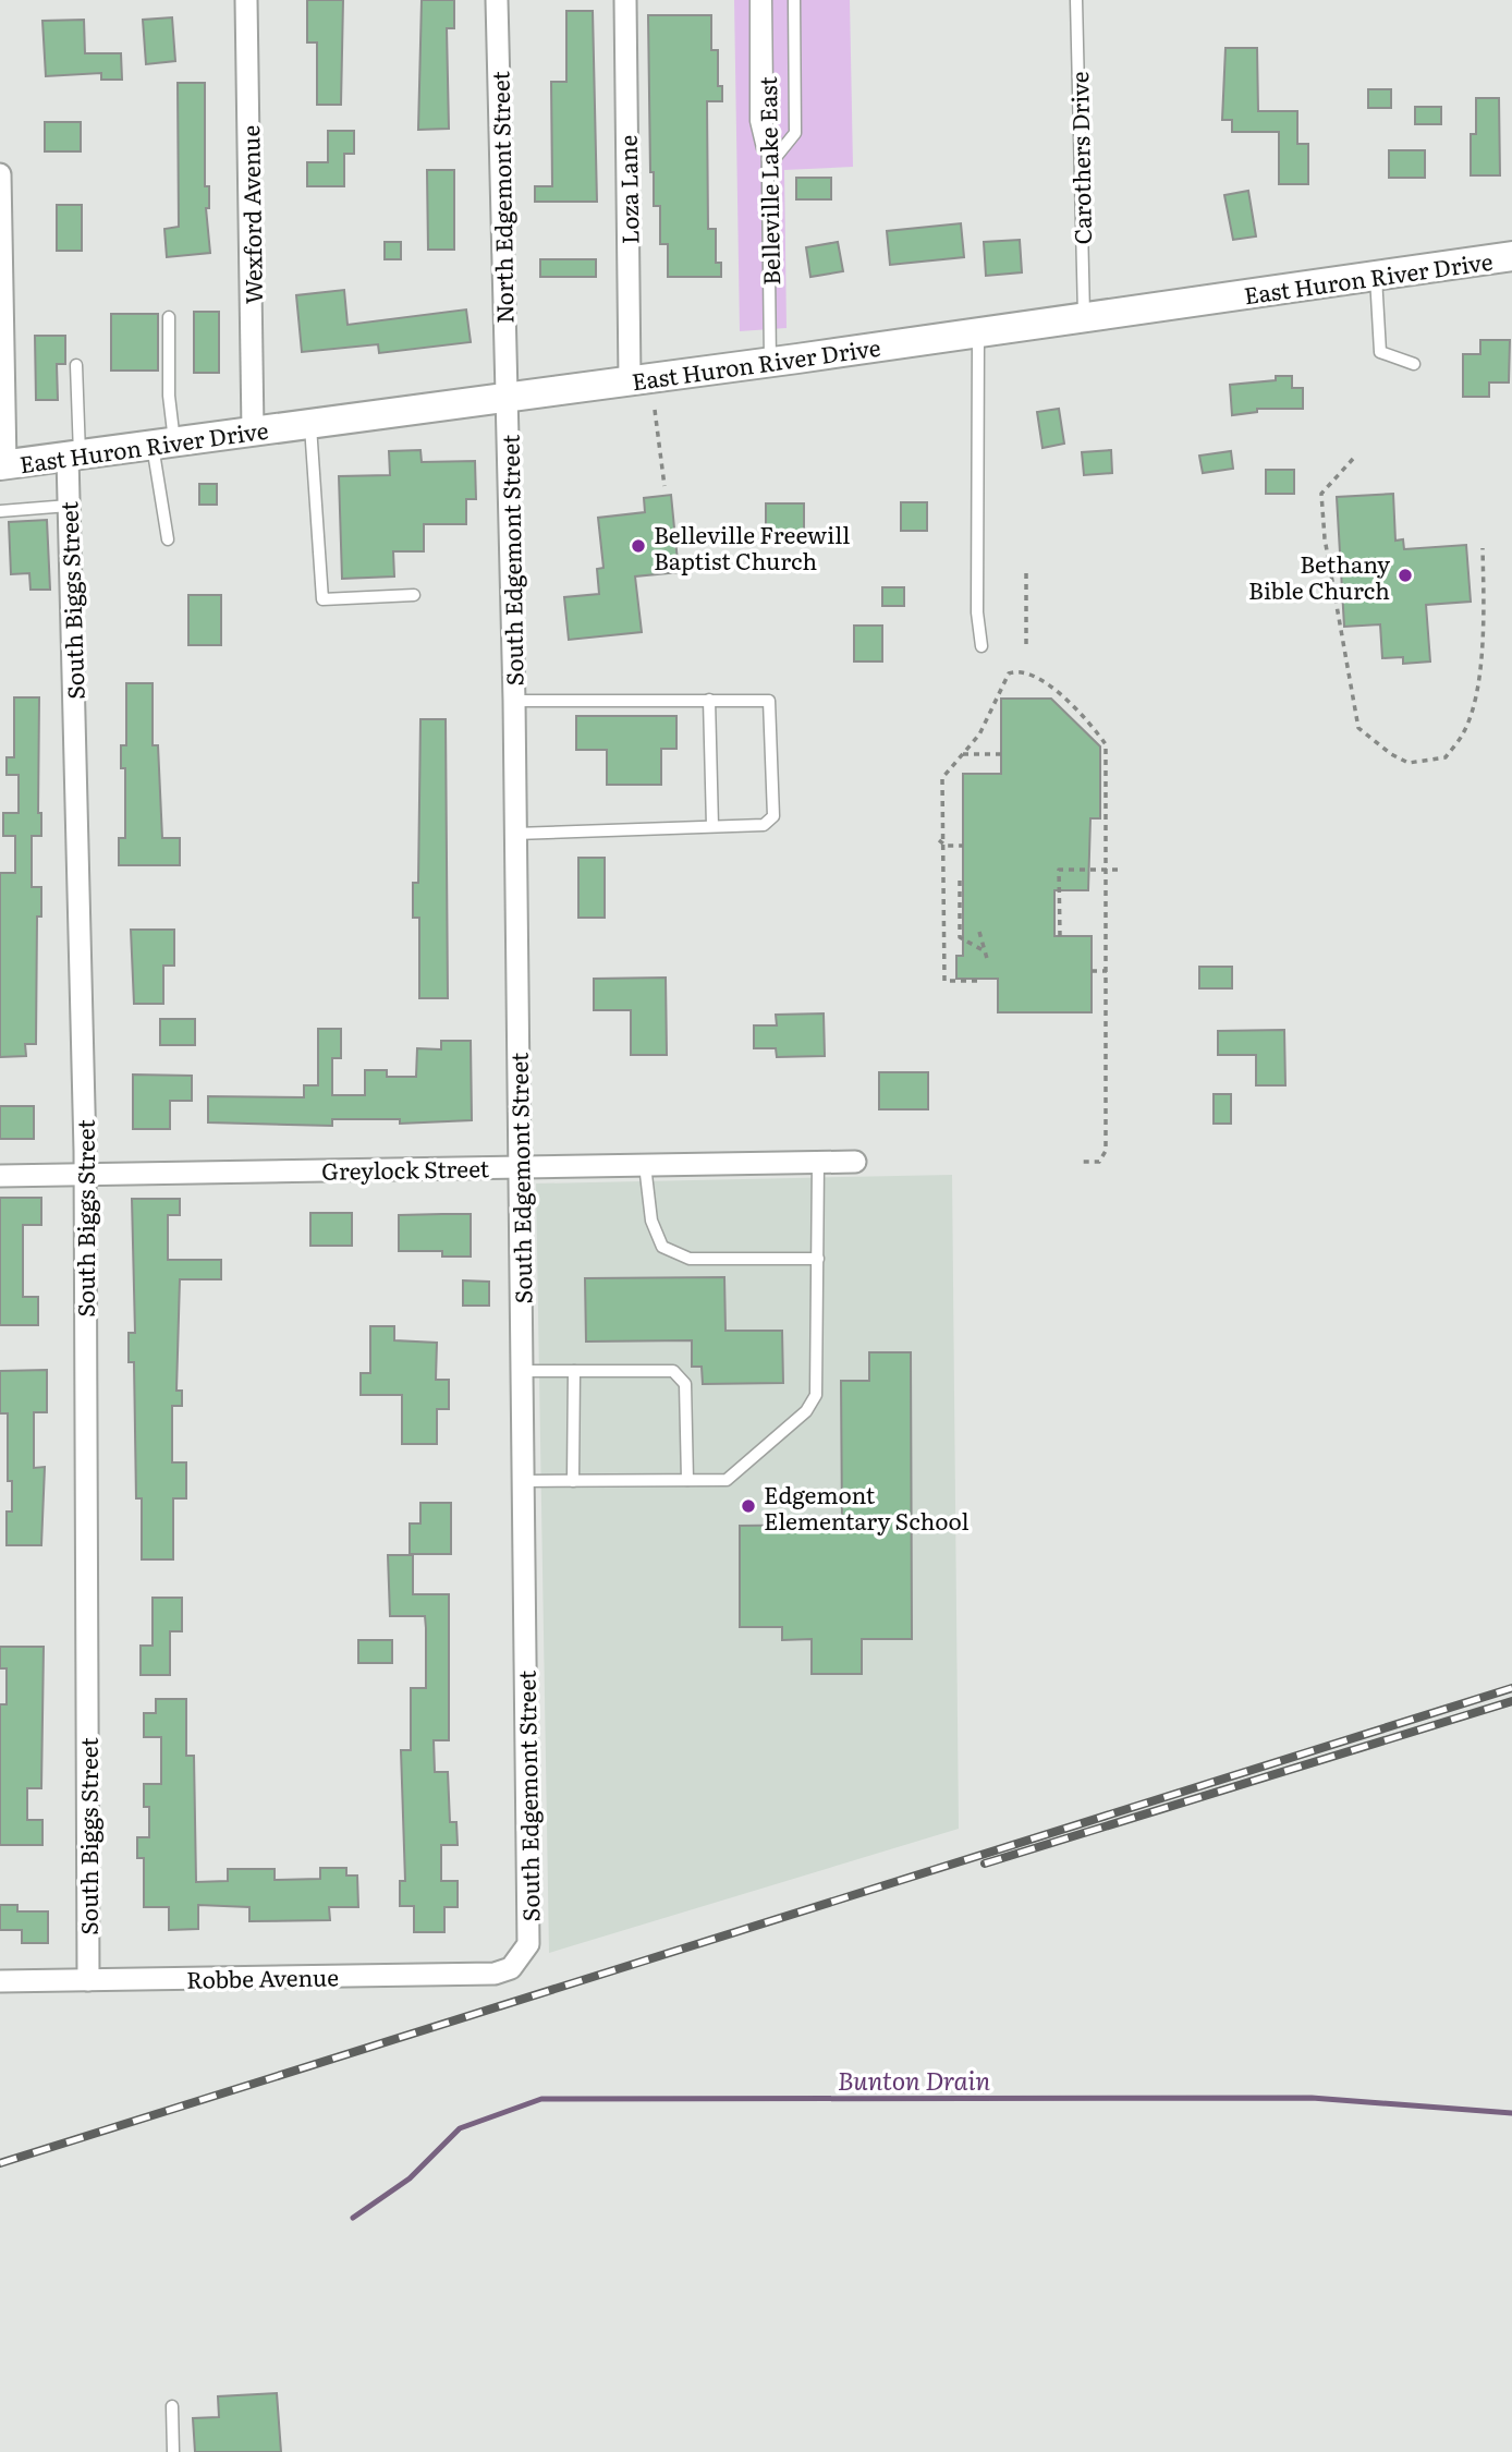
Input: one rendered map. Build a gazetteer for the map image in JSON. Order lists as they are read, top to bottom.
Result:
{
  "streets": {
    "main road": ["East Huron River Drive"],
    "street": [
      "Loza Lane",
      "North Edgemont Street",
      "Wexford Avenue",
      "South Edgemont Street",
      "South Biggs Street",
      "Greylock Street",
      "Robbe Avenue"
    ],
    "lane": ["Carothers Drive", "Belleville Lake East"]
  },
  "crossings": [
    ["Carothers Drive", "East Huron River Drive"],
    ["Belleville Lake East", "East Huron River Drive"],
    ["Loza Lane", "East Huron River Drive"],
    ["North Edgemont Street", "East Huron River Drive"],
    ["North Edgemont Street", "South Edgemont Street"],
    ["Wexford Avenue", "East Huron River Drive"],
    ["East Huron River Drive", "South Edgemont Street"],
    ["East Huron River Drive", "South Biggs Street"],
    ["South Edgemont Street", "Greylock Street"],
    ["South Edgemont Street", "Robbe Avenue"],
    ["South Biggs Street", "Greylock Street"],
    ["South Biggs Street", "Robbe Avenue"]
  ],
  "water": ["Bunton Drain"],
  "places": ["Belleville Freewill Baptist Church", "Bethany Bible Church", "Edgemont Elementary School"]
}
